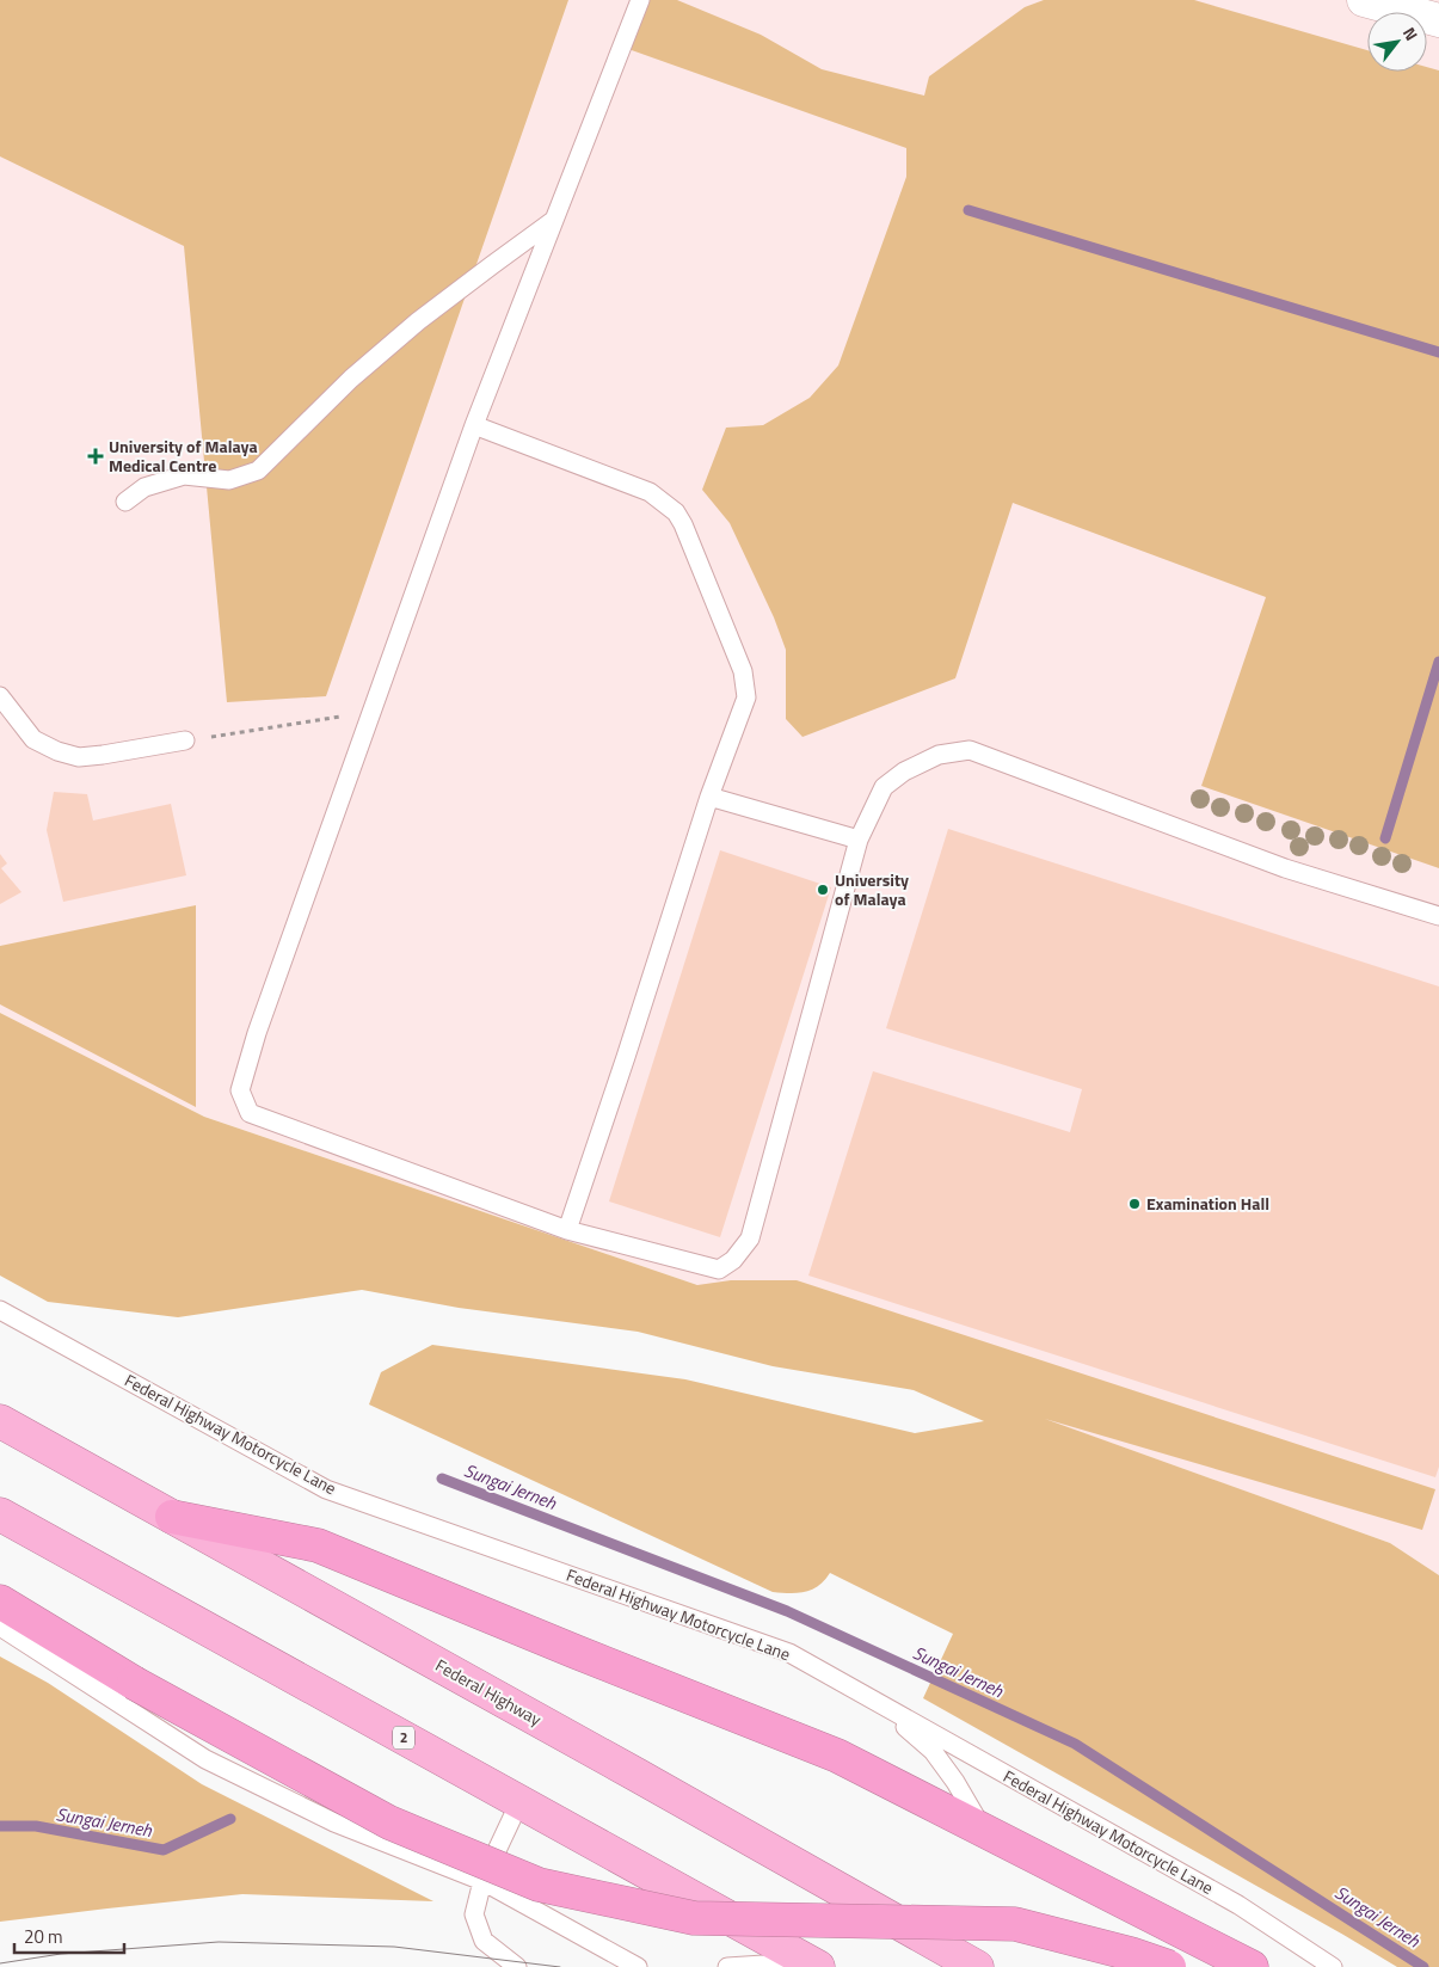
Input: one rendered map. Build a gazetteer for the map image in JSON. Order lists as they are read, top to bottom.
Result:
{
  "streets": {
    "highway": ["Federal Highway", "2"],
    "lane": ["Federal Highway Motorcycle Lane"]
  },
  "water": ["Sungai Jerneh"],
  "places": {
    "health": ["University of Malaya Medical Centre"],
    "other": ["University of Malaya", "Examination Hall"]
  },
  "scale_bar": "20 m",
  "north": "top right"
}
